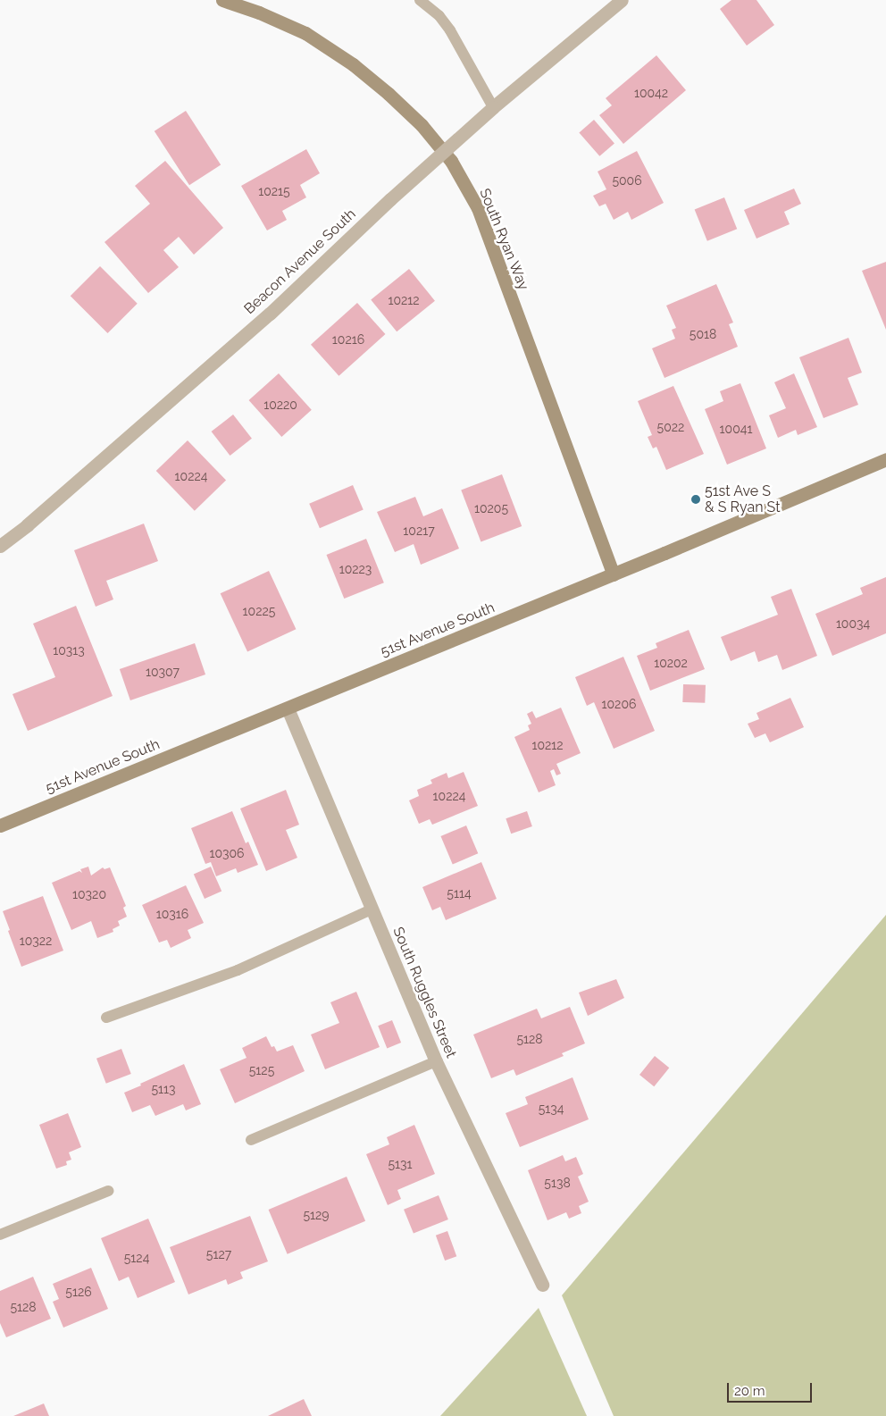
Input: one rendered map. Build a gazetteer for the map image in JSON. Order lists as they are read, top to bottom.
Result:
{
  "streets": {
    "street": [
      "South Ryan Way",
      "Beacon Avenue South",
      "51st Avenue South",
      "South Ruggles Street"
    ]
  },
  "crossings": [
    ["South Ryan Way", "51st Avenue South"],
    ["51st Avenue South", "South Ruggles Street"]
  ],
  "places": ["51st Ave S & S Ryan St"],
  "house_numbers": [
    "10042",
    "5006",
    "10215",
    "10212",
    "5018",
    "10216",
    "10220",
    "5022",
    "10041",
    "10224",
    "10205",
    "10217",
    "10223",
    "10225",
    "10034",
    "10313",
    "10202",
    "10307",
    "10206",
    "10212",
    "10224",
    "10306",
    "5114",
    "10320",
    "10316",
    "10322",
    "5128",
    "5125",
    "5113",
    "5134",
    "5131",
    "5138",
    "5129",
    "5127",
    "5124",
    "5126",
    "5128"
  ],
  "scale_bar": "20 m"
}
